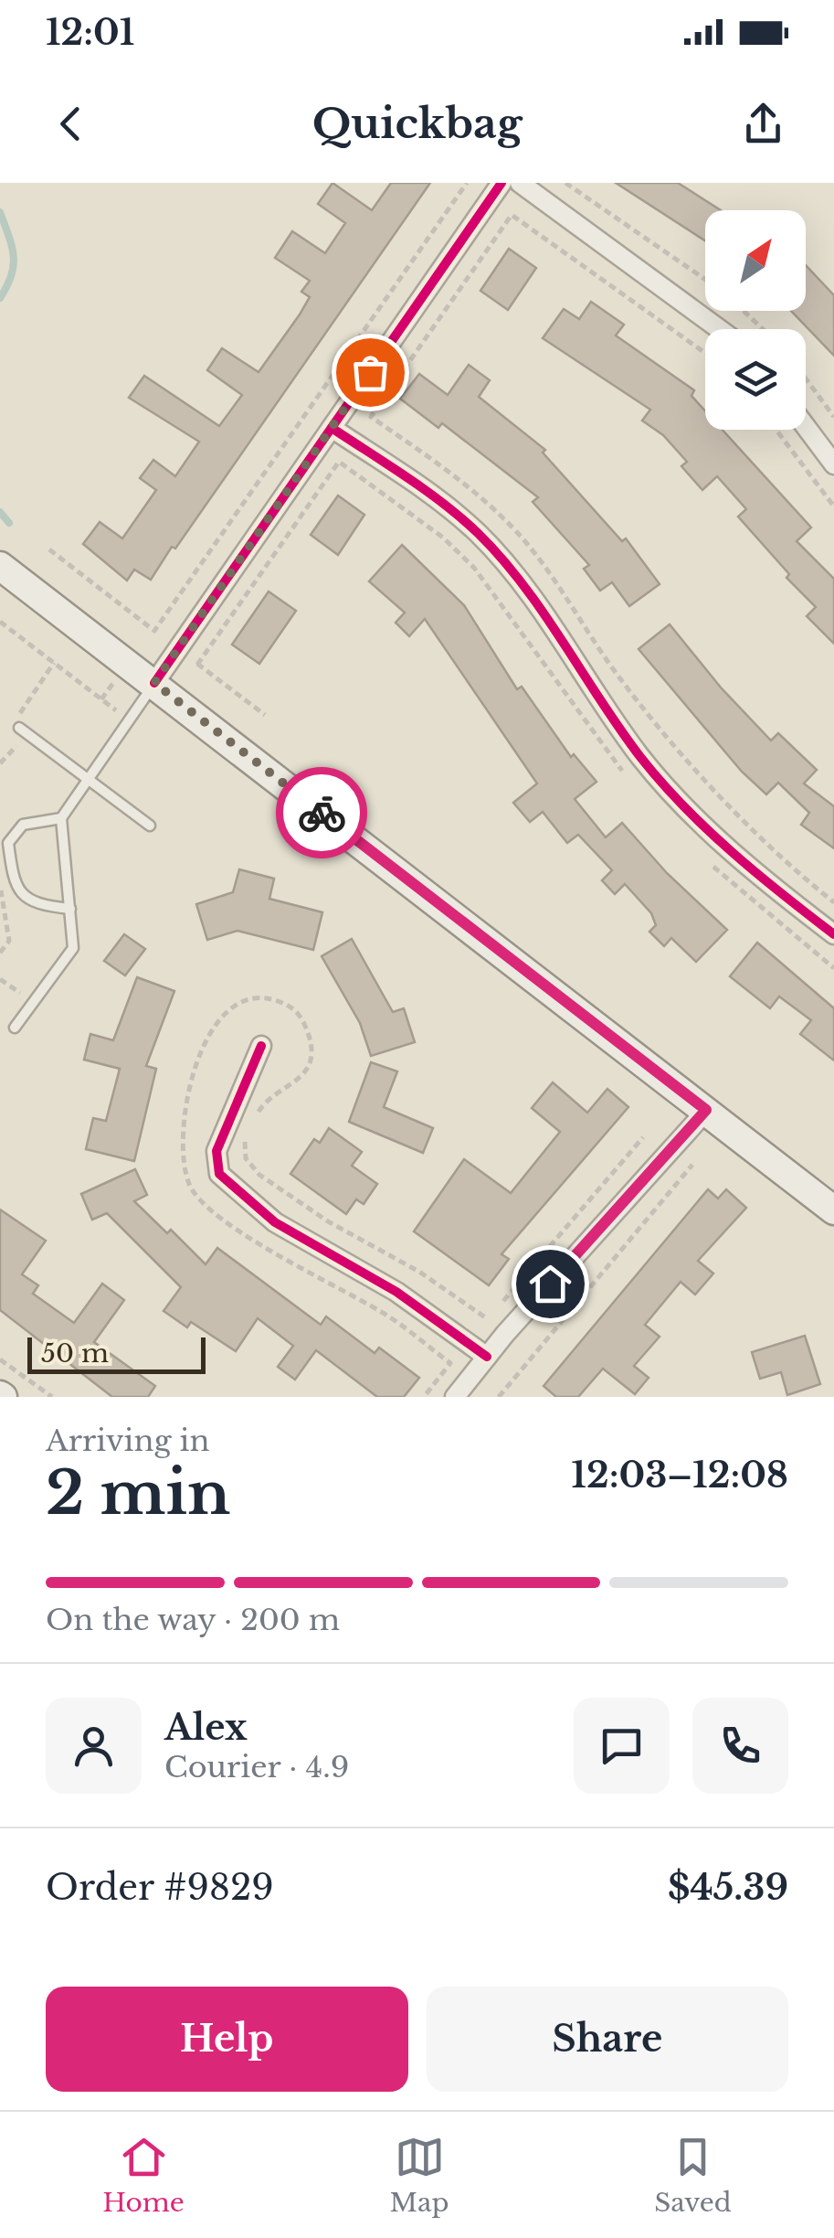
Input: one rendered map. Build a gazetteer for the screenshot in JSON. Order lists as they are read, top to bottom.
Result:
{
  "scale_bar": "50 m",
  "north": "top right",
  "page": {
    "status": "12:01",
    "header": "Quickbag",
    "scale": "50 m",
    "heading": ["2 min", "Arriving in", "12:03–12:08"],
    "panel": [
      "Alex",
      "Courier · 4.9",
      "Order #9829",
      "$45.39"
    ],
    "bar": "On the way · 200 m",
    "buttons": ["Help", "Share"],
    "tabs": ["Home", "Map", "Saved"]
  }
}
